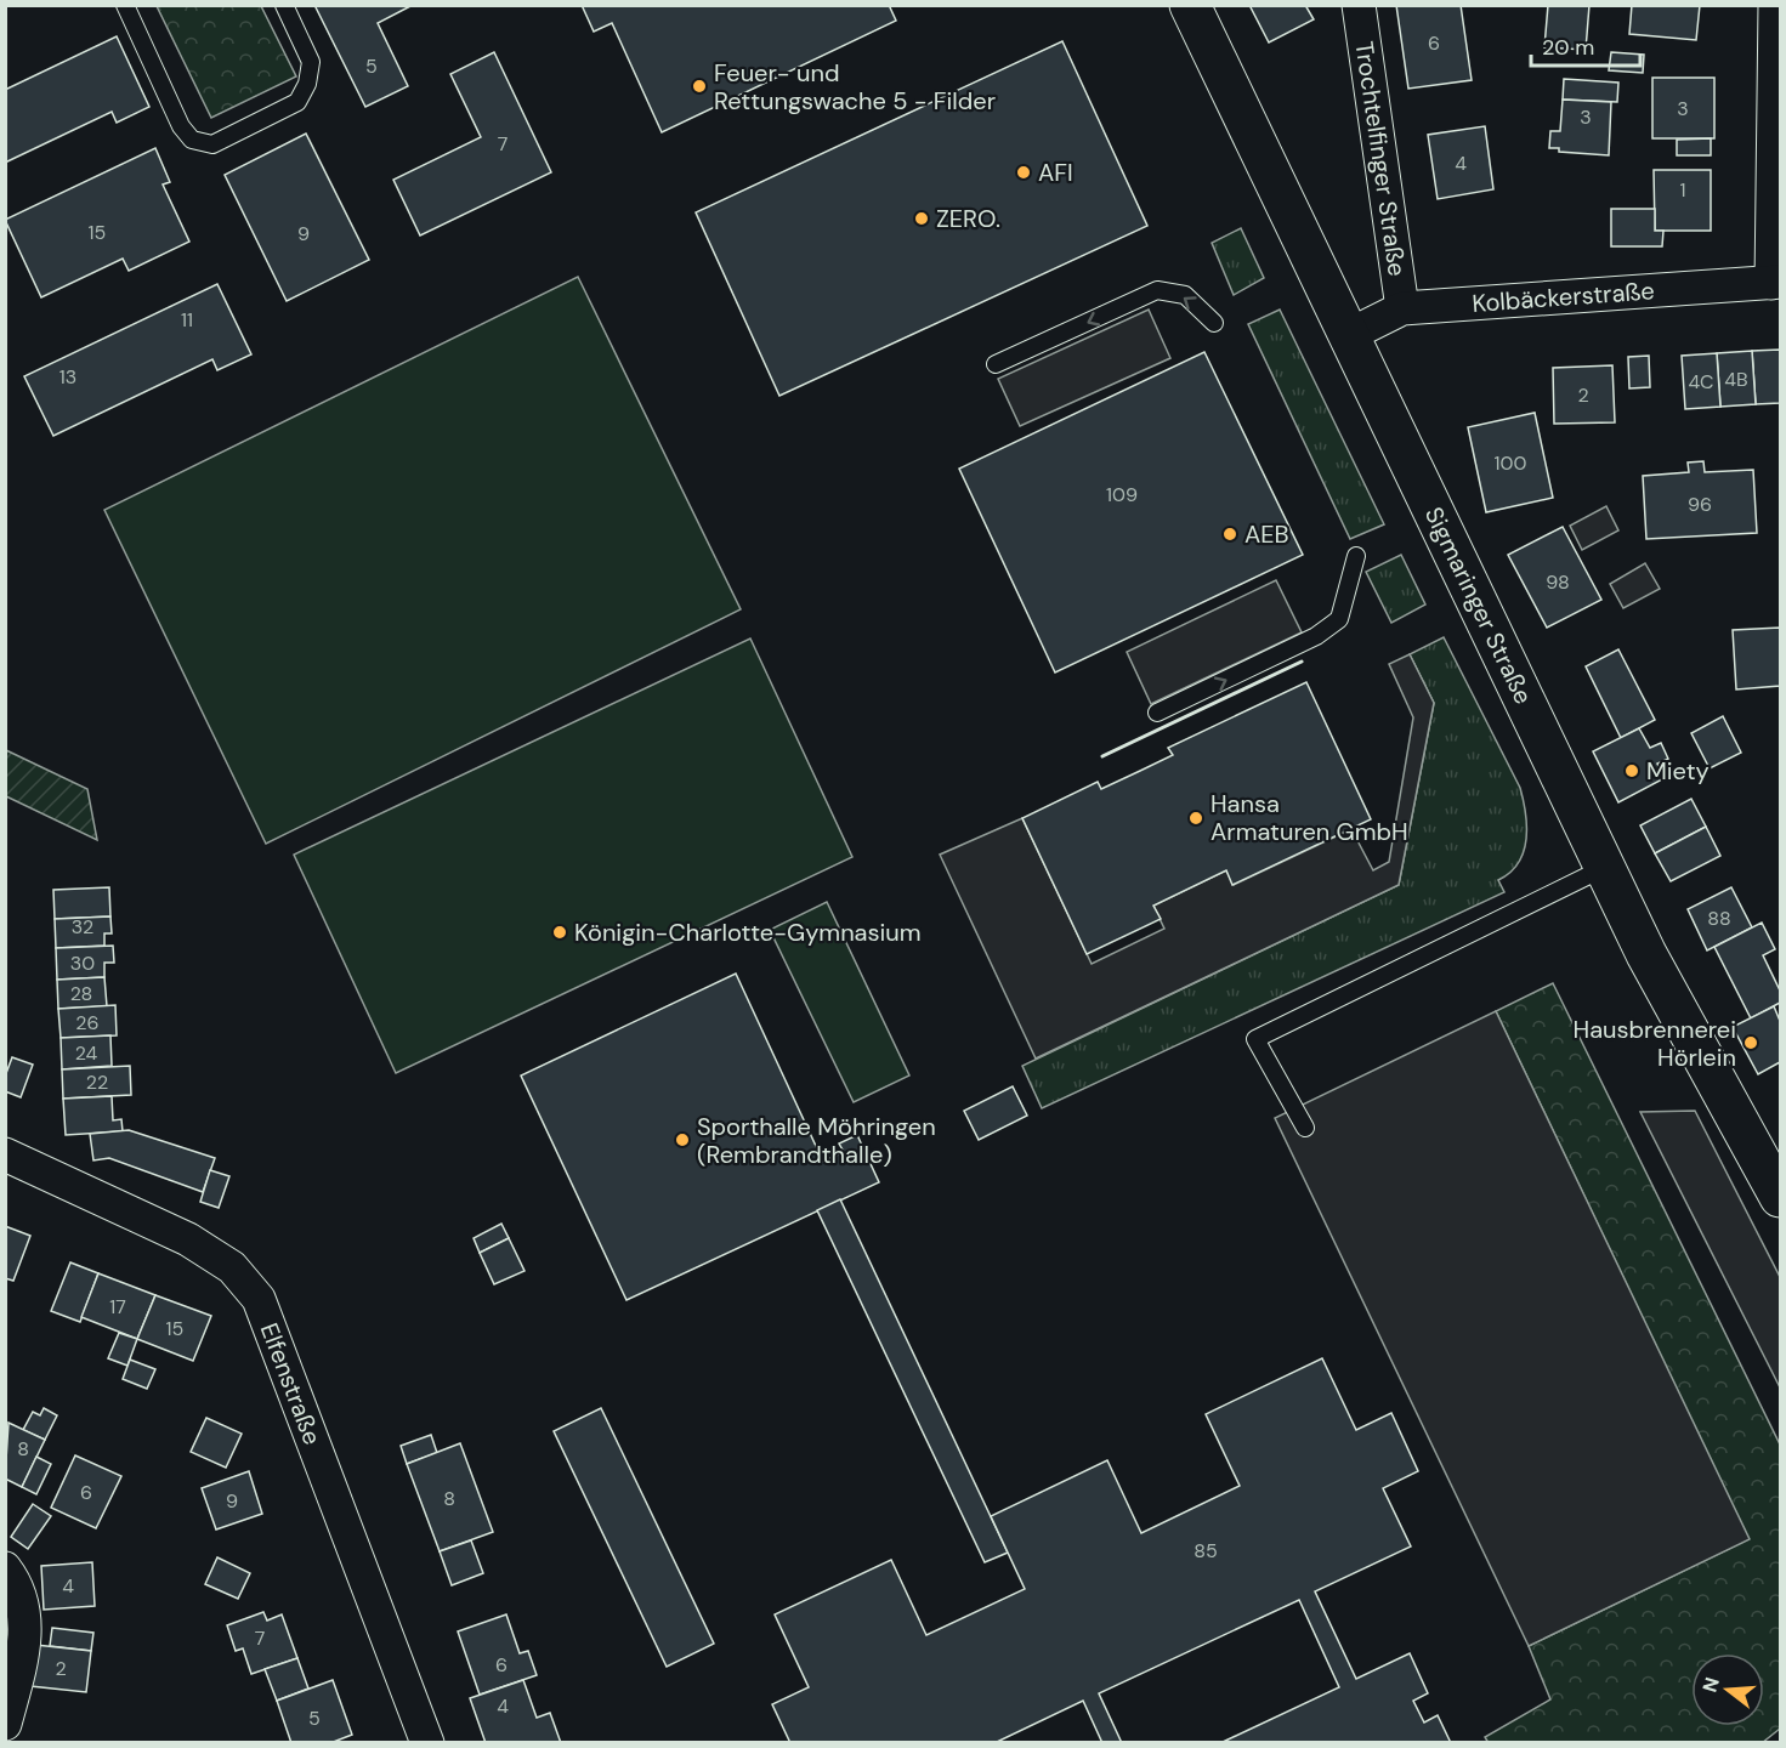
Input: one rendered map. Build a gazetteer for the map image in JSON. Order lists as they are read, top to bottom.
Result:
{
  "streets": {
    "main road": ["Sigmaringer Straße"],
    "street": ["Trochtelfinger Straße", "Kolbäckerstraße", "Elfenstraße"]
  },
  "crossings": [
    ["Trochtelfinger Straße", "Kolbäckerstraße"],
    ["Kolbäckerstraße", "Sigmaringer Straße"]
  ],
  "places": [
    "Feuer- und Rettungswache 5 - Filder",
    "AFI",
    "ZERO.",
    "AEB",
    "Miety",
    "Hansa Armaturen GmbH",
    "Königin-Charlotte-Gymnasium",
    "Hausbrennerei Hörlein",
    "Sporthalle Möhringen (Rembrandthalle)"
  ],
  "house_numbers": [
    "6",
    "5",
    "3",
    "3",
    "7",
    "4",
    "1",
    "15",
    "9",
    "11",
    "13",
    "4B",
    "4C",
    "2",
    "100",
    "109",
    "96",
    "98",
    "88",
    "32",
    "30",
    "28",
    "26",
    "24",
    "22",
    "17",
    "15",
    "8",
    "6",
    "8",
    "9",
    "85",
    "4",
    "7",
    "6",
    "2",
    "4",
    "5"
  ],
  "scale_bar": "20 m",
  "north": "left"
}
